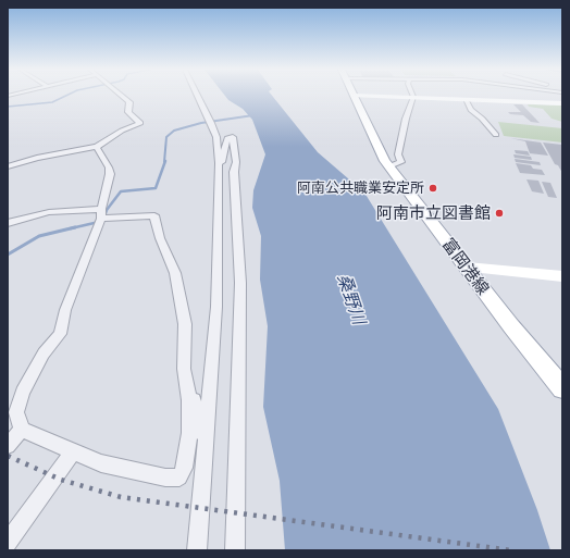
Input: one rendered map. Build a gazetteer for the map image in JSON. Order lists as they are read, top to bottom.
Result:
{
  "streets": {
    "main road": ["富岡港線"]
  },
  "water": ["桑野川"],
  "places": ["阿南公共職業安定所", "阿南市立図書館"]
}
